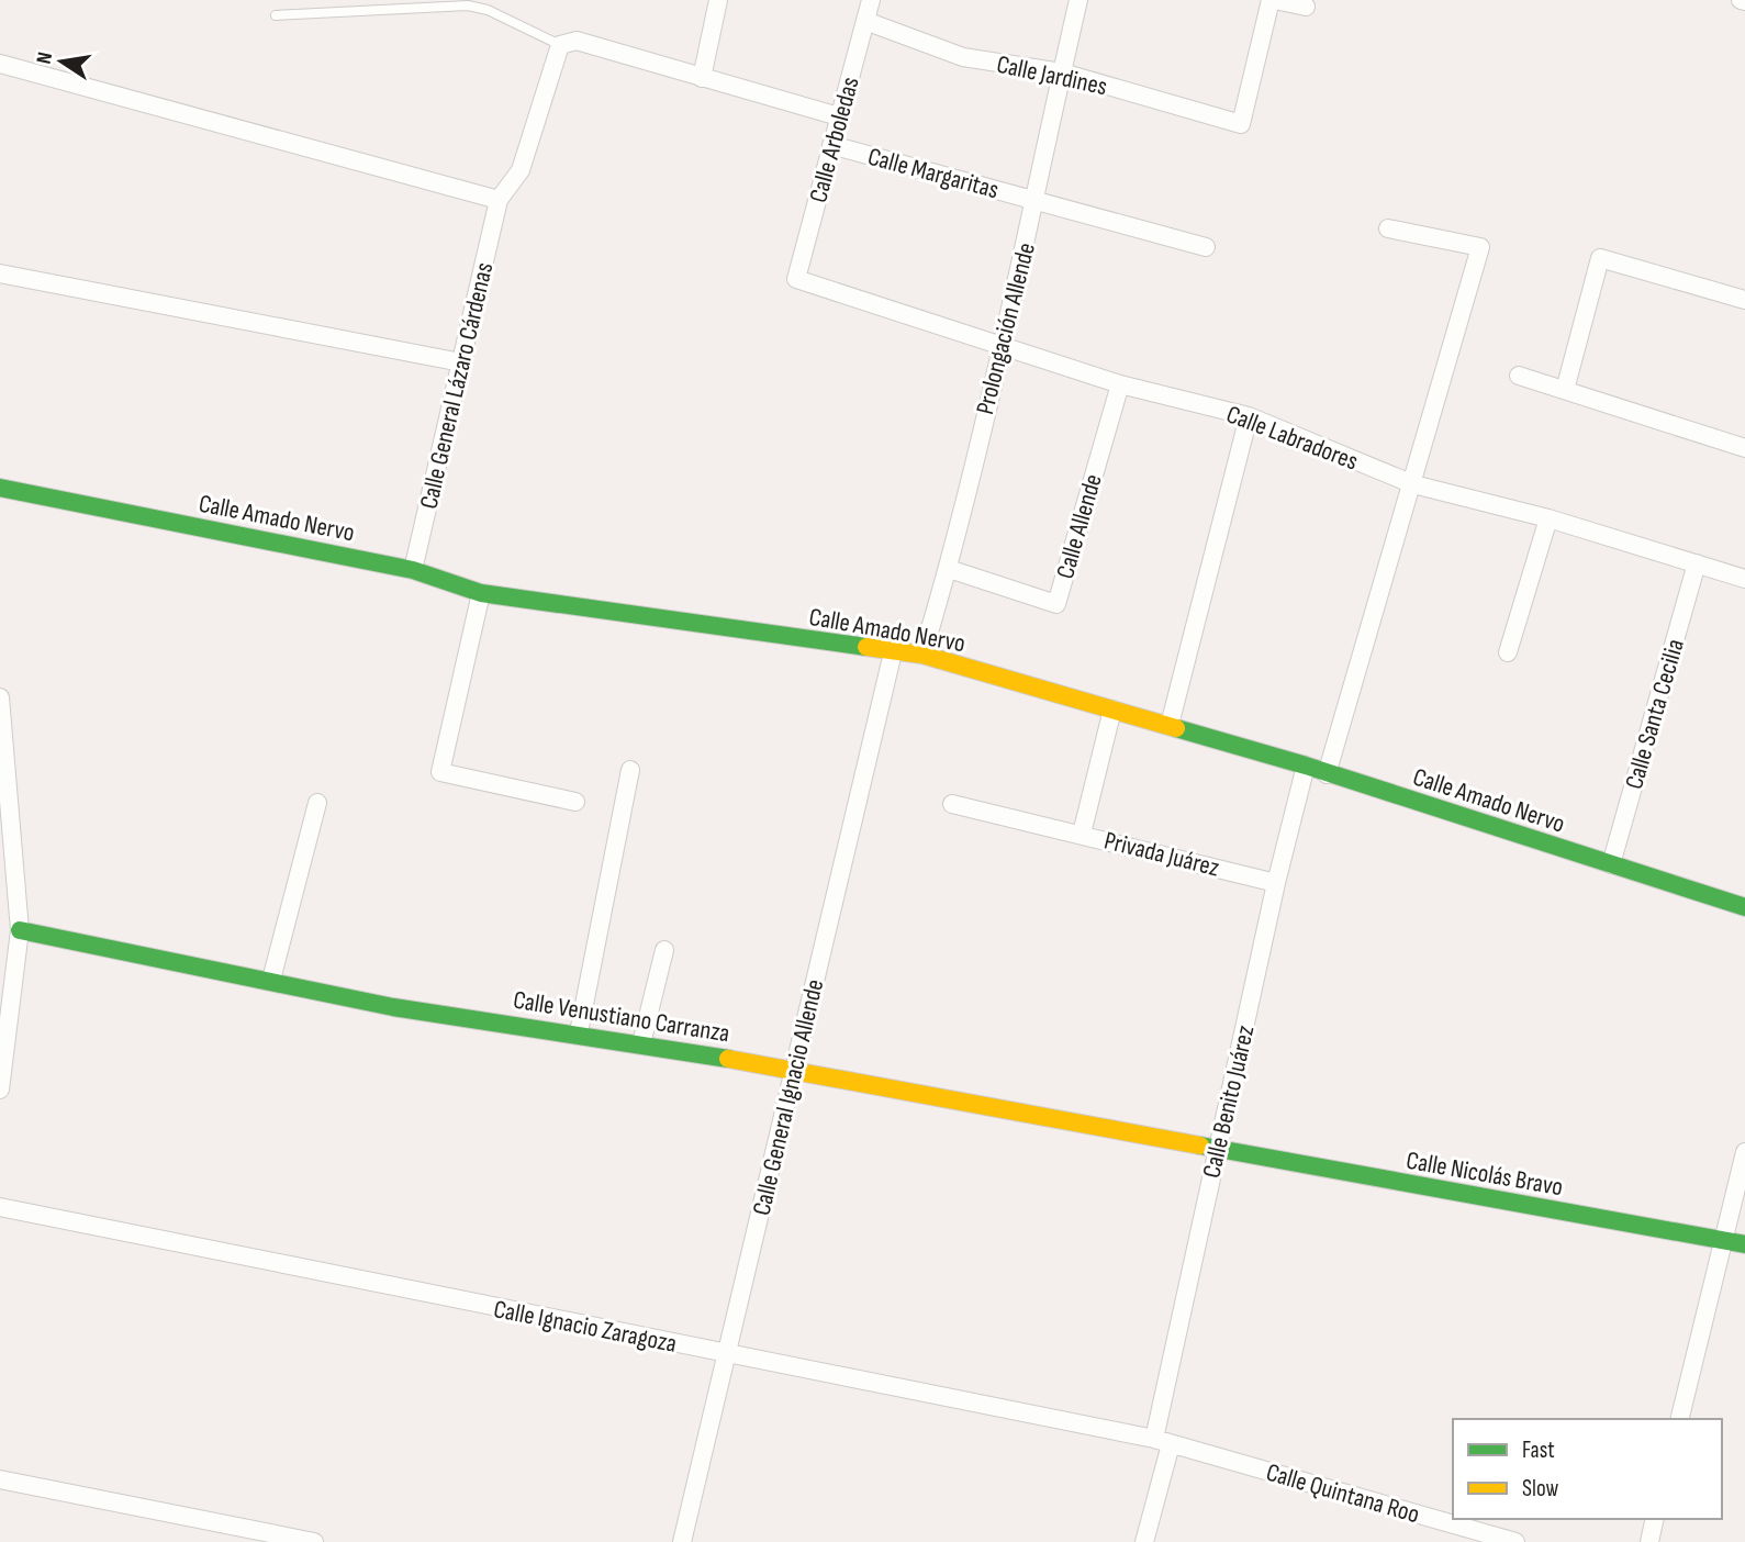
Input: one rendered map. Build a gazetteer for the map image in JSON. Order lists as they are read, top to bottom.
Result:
{
  "streets": {
    "street": [
      "Calle Jardines",
      "Calle Arboledas",
      "Calle Margaritas",
      "Prolongación Allende",
      "Calle General Lázaro Cárdenas",
      "Calle Labradores",
      "Calle Amado Nervo",
      "Calle Allende",
      "Calle Santa Cecilia",
      "Privada Juárez",
      "Calle Venustiano Carranza",
      "Calle General Ignacio Allende",
      "Calle Benito Juárez",
      "Calle Nicolás Bravo",
      "Calle Ignacio Zaragoza",
      "Calle Quintana Roo"
    ]
  },
  "crossings": [
    ["Calle Jardines", "Calle Arboledas"],
    ["Calle Jardines", "Prolongación Allende"],
    ["Calle Arboledas", "Calle Margaritas"],
    ["Calle Arboledas", "Calle Labradores"],
    ["Calle Margaritas", "Prolongación Allende"],
    ["Prolongación Allende", "Calle Labradores"],
    ["Prolongación Allende", "Calle Amado Nervo"],
    ["Prolongación Allende", "Calle Allende"],
    ["Calle General Lázaro Cárdenas", "Calle Amado Nervo"],
    ["Calle Labradores", "Calle Allende"],
    ["Calle Labradores", "Calle Santa Cecilia"],
    ["Calle Amado Nervo", "Calle Santa Cecilia"],
    ["Calle Amado Nervo", "Privada Juárez"],
    ["Calle Amado Nervo", "Calle General Ignacio Allende"],
    ["Calle Amado Nervo", "Calle Benito Juárez"],
    ["Privada Juárez", "Calle Benito Juárez"],
    ["Calle Venustiano Carranza", "Calle General Ignacio Allende"],
    ["Calle Venustiano Carranza", "Calle Benito Juárez"],
    ["Calle Venustiano Carranza", "Calle Nicolás Bravo"],
    ["Calle General Ignacio Allende", "Calle Ignacio Zaragoza"],
    ["Calle Benito Juárez", "Calle Nicolás Bravo"],
    ["Calle Benito Juárez", "Calle Ignacio Zaragoza"],
    ["Calle Benito Juárez", "Calle Quintana Roo"],
    ["Calle Ignacio Zaragoza", "Calle Quintana Roo"]
  ],
  "legend": ["Fast", "Slow"],
  "north": "left"
}
